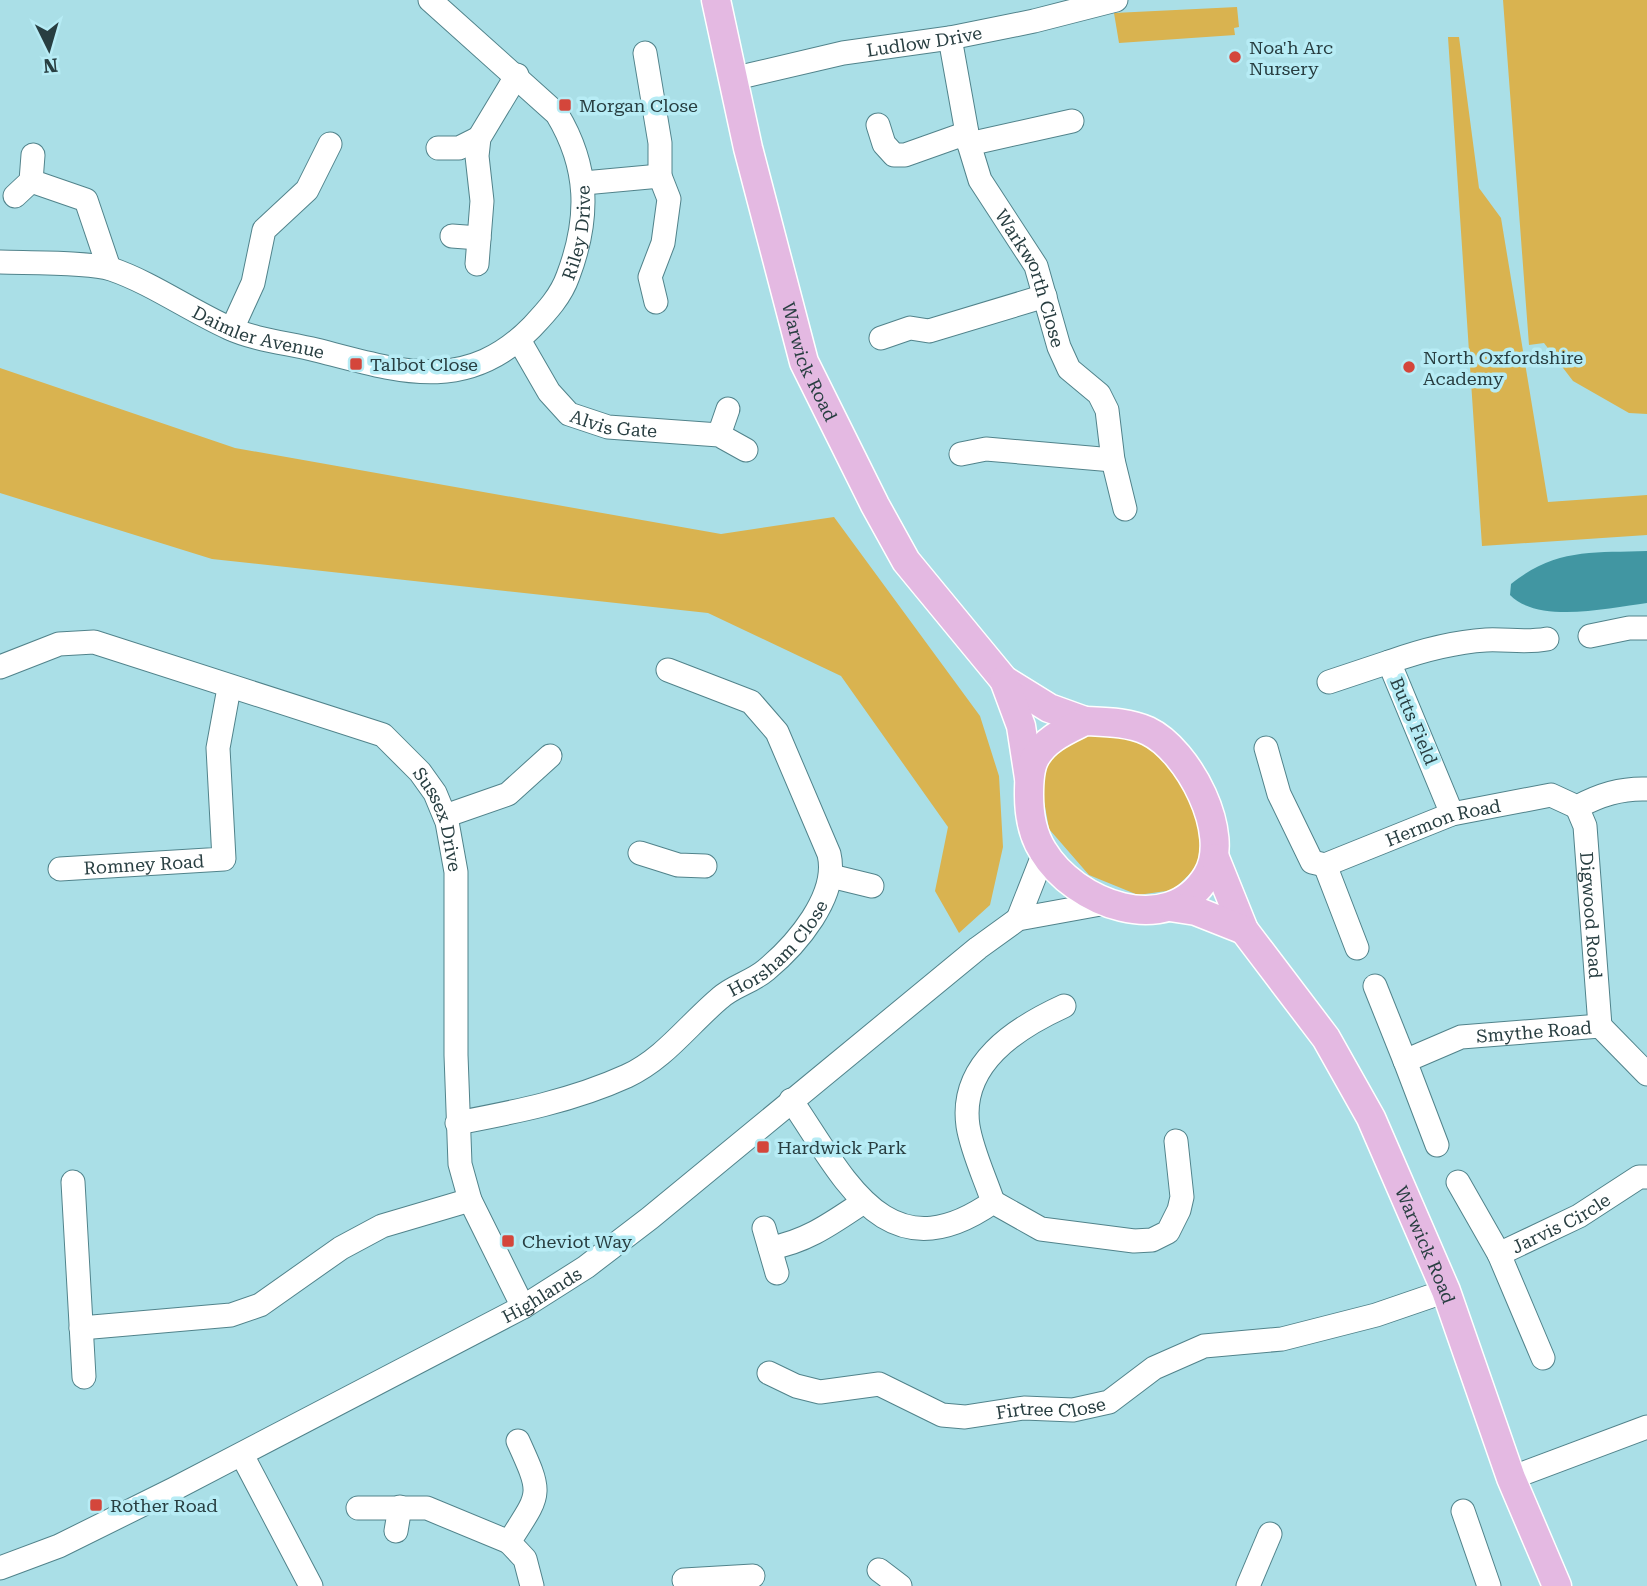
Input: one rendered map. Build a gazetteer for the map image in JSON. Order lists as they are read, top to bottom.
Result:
{
  "streets": {
    "main road": ["Warwick Road"],
    "street": [
      "Ludlow Drive",
      "Riley Drive",
      "Warkworth Close",
      "Daimler Avenue",
      "Alvis Gate",
      "Butts Field",
      "Sussex Drive",
      "Hermon Road",
      "Romney Road",
      "Digwood Road",
      "Horsham Close",
      "Smythe Road",
      "Jarvis Circle",
      "Highlands",
      "Firtree Close"
    ]
  },
  "crossings": [
    ["Ludlow Drive", "Warkworth Close"],
    ["Ludlow Drive", "Warwick Road"],
    ["Riley Drive", "Daimler Avenue"],
    ["Riley Drive", "Alvis Gate"],
    ["Daimler Avenue", "Alvis Gate"],
    ["Warwick Road", "Highlands"],
    ["Warwick Road", "Firtree Close"],
    ["Butts Field", "Hermon Road"],
    ["Sussex Drive", "Romney Road"],
    ["Sussex Drive", "Horsham Close"],
    ["Sussex Drive", "Highlands"],
    ["Hermon Road", "Digwood Road"],
    ["Digwood Road", "Smythe Road"]
  ],
  "places": {
    "other": ["Noa'h Arc Nursery", "North Oxfordshire Academy"],
    "transit": [
      "Morgan Close",
      "Talbot Close",
      "Hardwick Park",
      "Cheviot Way",
      "Rother Road"
    ]
  },
  "north": "bottom"
}
